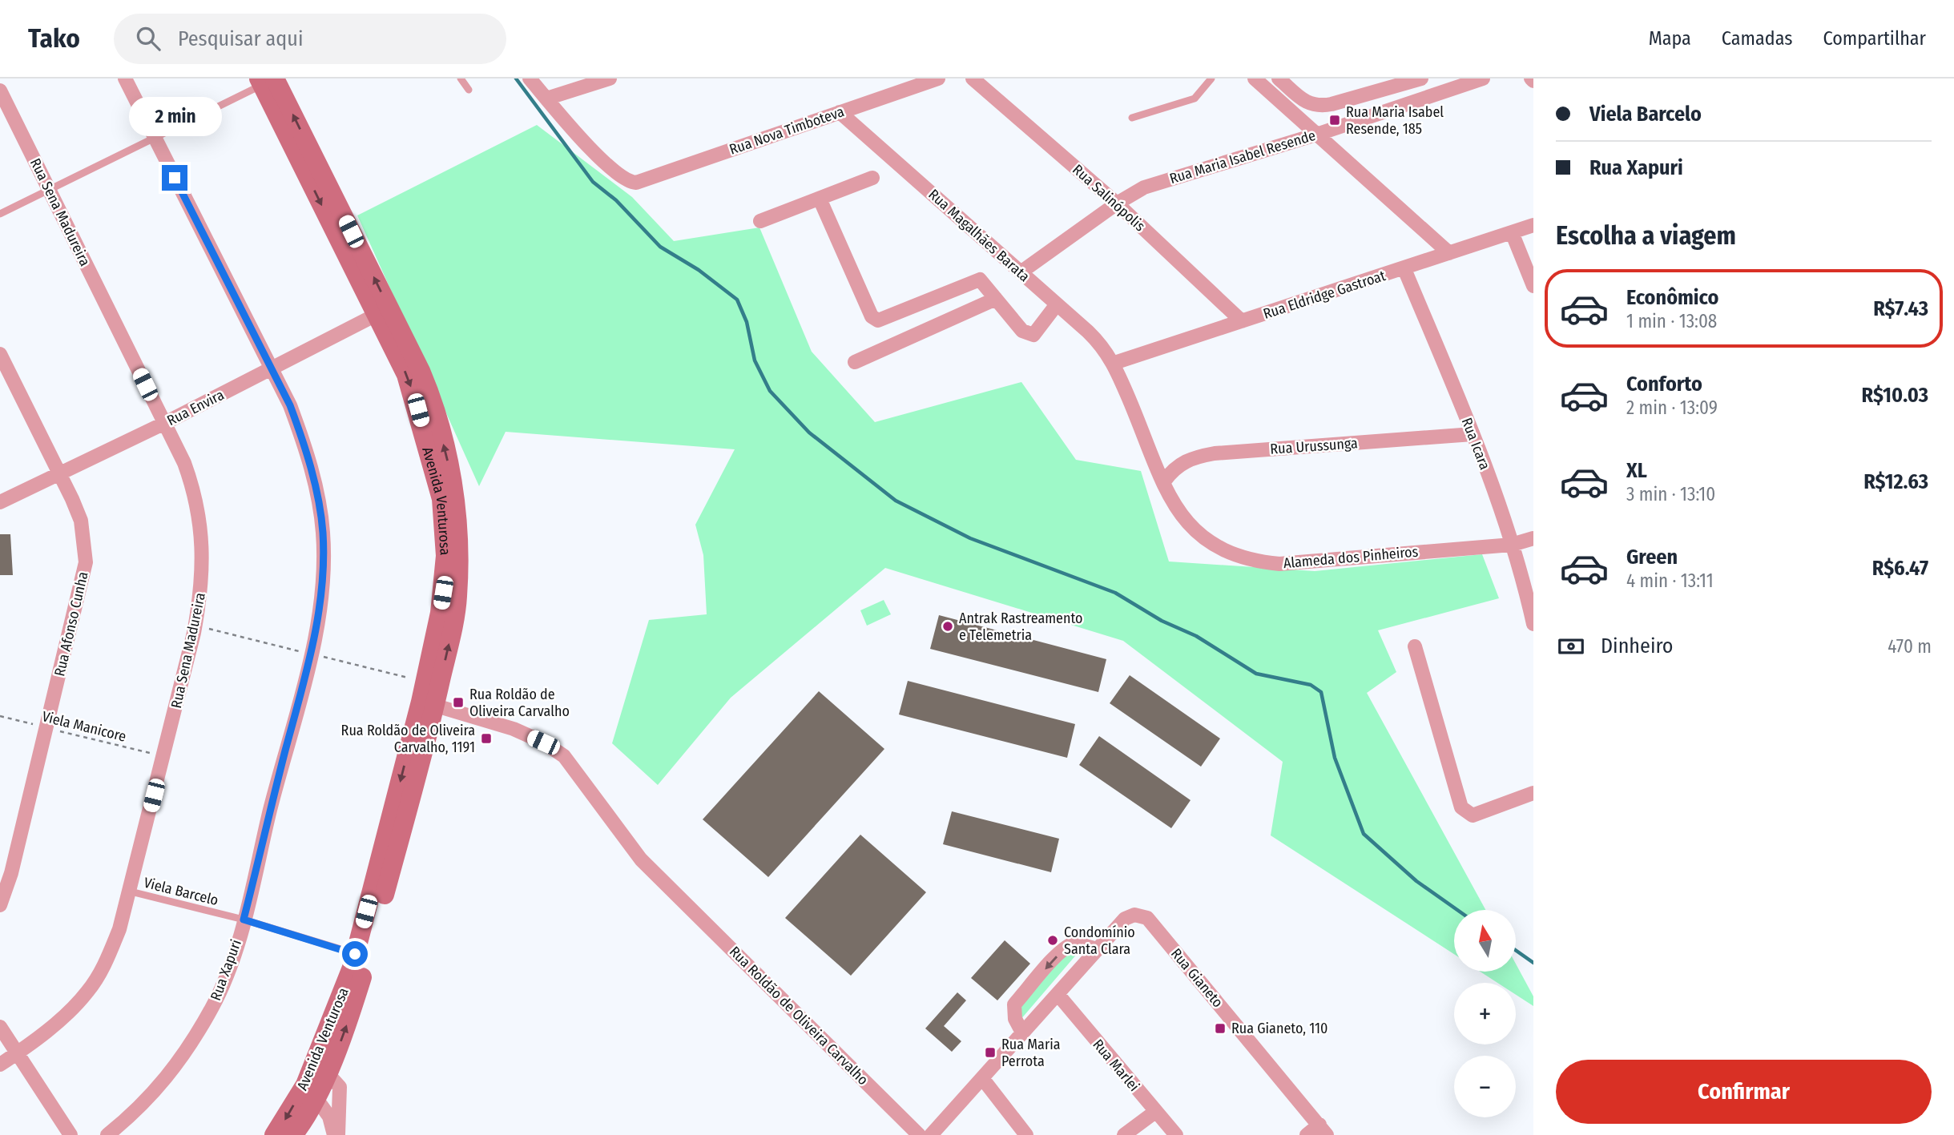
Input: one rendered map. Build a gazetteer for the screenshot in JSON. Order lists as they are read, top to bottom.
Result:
{
  "streets": {
    "street": [
      "Rua Nova Timboteva",
      "Rua Maria Isabel Resende",
      "Rua Salinópolis",
      "Rua Sena Madureira",
      "Rua Magalhães Barata",
      "Rua Eldridge Gastroat",
      "Rua Envira",
      "Rua Icara",
      "Rua Urussunga",
      "Avenida Venturosa",
      "Alameda dos Pinheiros",
      "Rua Afonso Cunha",
      "Rua Xapuri",
      "Rua Gianeto",
      "Rua Roldão de Oliveira Carvalho",
      "Rua Marlei"
    ],
    "lane": ["Viela Barcelo"],
    "path": ["Viela Manicore"]
  },
  "crossings": [
    ["Rua Nova Timboteva", "Rua Magalhães Barata"],
    ["Rua Maria Isabel Resende", "Rua Salinópolis"],
    ["Rua Maria Isabel Resende", "Rua Magalhães Barata"],
    ["Rua Salinópolis", "Rua Eldridge Gastroat"],
    ["Rua Sena Madureira", "Rua Envira"],
    ["Rua Sena Madureira", "Viela Manicore"],
    ["Rua Sena Madureira", "Viela Barcelo"],
    ["Rua Magalhães Barata", "Rua Eldridge Gastroat"],
    ["Rua Magalhães Barata", "Alameda dos Pinheiros"],
    ["Rua Eldridge Gastroat", "Rua Icara"],
    ["Rua Eldridge Gastroat", "Alameda dos Pinheiros"],
    ["Rua Envira", "Avenida Venturosa"],
    ["Rua Envira", "Rua Afonso Cunha"],
    ["Rua Envira", "Rua Xapuri"],
    ["Rua Icara", "Rua Urussunga"],
    ["Rua Icara", "Alameda dos Pinheiros"],
    ["Rua Urussunga", "Alameda dos Pinheiros"],
    ["Avenida Venturosa", "Viela Barcelo"],
    ["Avenida Venturosa", "Rua Roldão de Oliveira Carvalho"],
    ["Rua Afonso Cunha", "Viela Manicore"],
    ["Viela Barcelo", "Rua Xapuri"]
  ],
  "places": {
    "transit": [
      "Rua Maria Isabel Resende, 185",
      "Rua Roldão de Oliveira Carvalho",
      "Rua Roldão de Oliveira Carvalho, 1191",
      "Rua Gianeto, 110",
      "Rua Maria Perrota"
    ],
    "other": ["Antrak Rastreamento e Telemetria", "Condomínio Santa Clara"]
  },
  "north": "top",
  "page": {
    "header": "Tako",
    "search": "Pesquisar aqui",
    "nav": ["Mapa", "Camadas", "Compartilhar"],
    "banner": ["Viela Barcelo", "Rua Xapuri"],
    "bubble": "2 min",
    "heading": "Escolha a viagem",
    "list": [
      {
        "name": "Econômico",
        "note": "1 min · 13:08",
        "value": "R$7.43"
      },
      {
        "name": "Conforto",
        "note": "2 min · 13:09",
        "value": "R$10.03"
      },
      {
        "name": "XL",
        "note": "3 min · 13:10",
        "value": "R$12.63"
      },
      {
        "name": "Green",
        "note": "4 min · 13:11",
        "value": "R$6.47"
      }
    ],
    "pay": ["Dinheiro", "470 m"],
    "map_buttons": ["+", "−"],
    "buttons": "Confirmar"
  }
}
